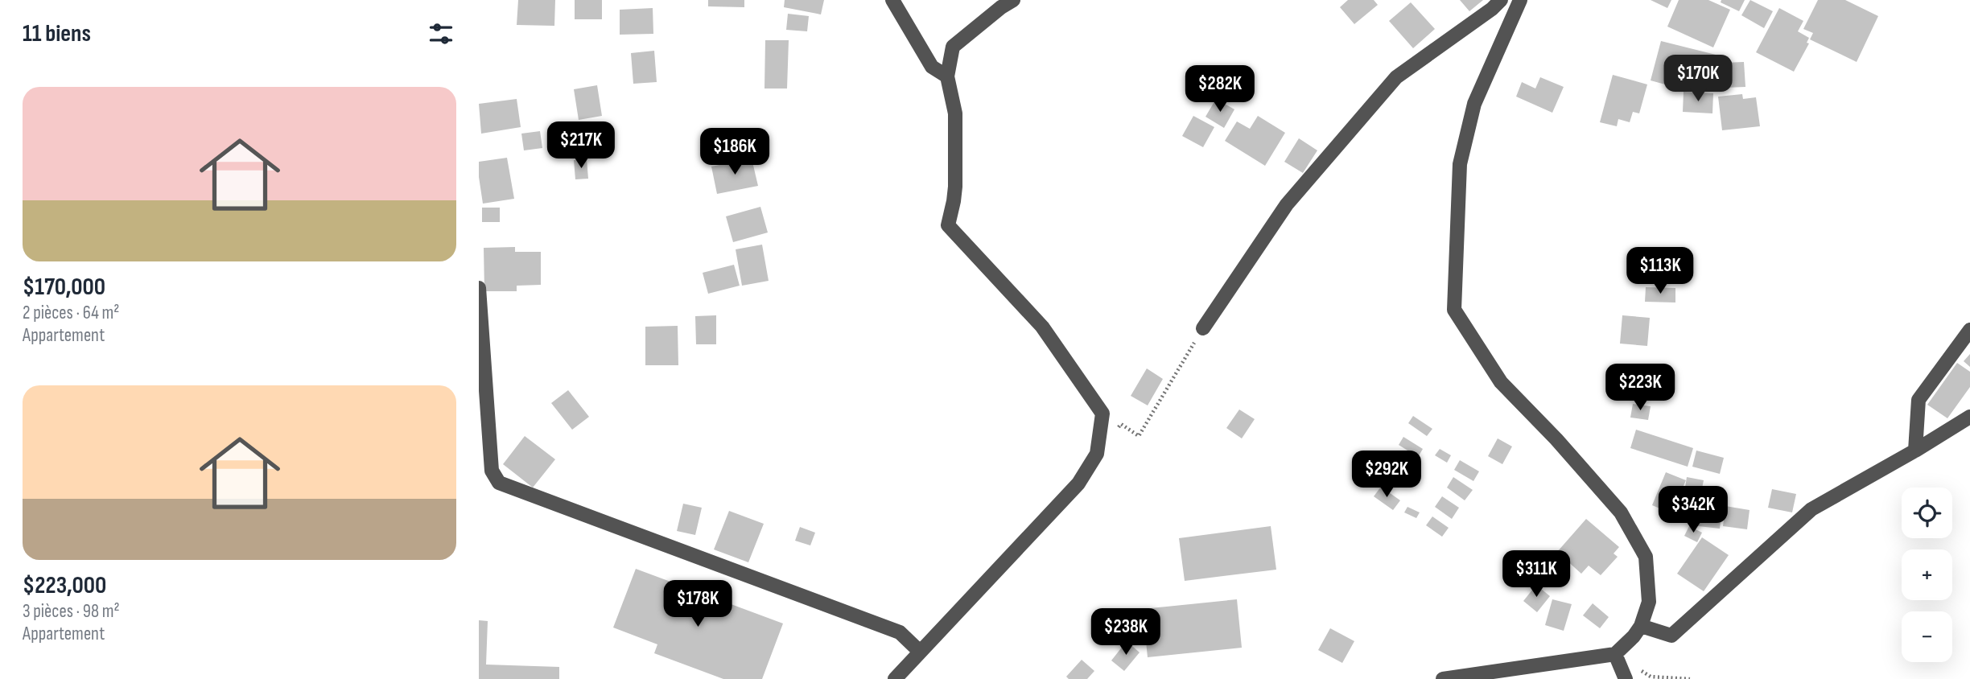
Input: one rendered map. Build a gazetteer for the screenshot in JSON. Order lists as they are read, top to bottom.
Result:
{
  "page": {
    "heading": "11 biens",
    "price": [
      "$170K",
      "$282K",
      "$217K",
      "$186K",
      "$113K",
      "$223K",
      "$292K",
      "$342K",
      "$311K",
      "$178K",
      "$238K"
    ],
    "list": [
      {
        "name": "$170,000",
        "note": "2 pièces · 64 m² · Appartement"
      },
      {
        "name": "$223,000",
        "note": "3 pièces · 98 m² · Appartement"
      }
    ],
    "map_buttons": ["+", "−"]
  }
}
